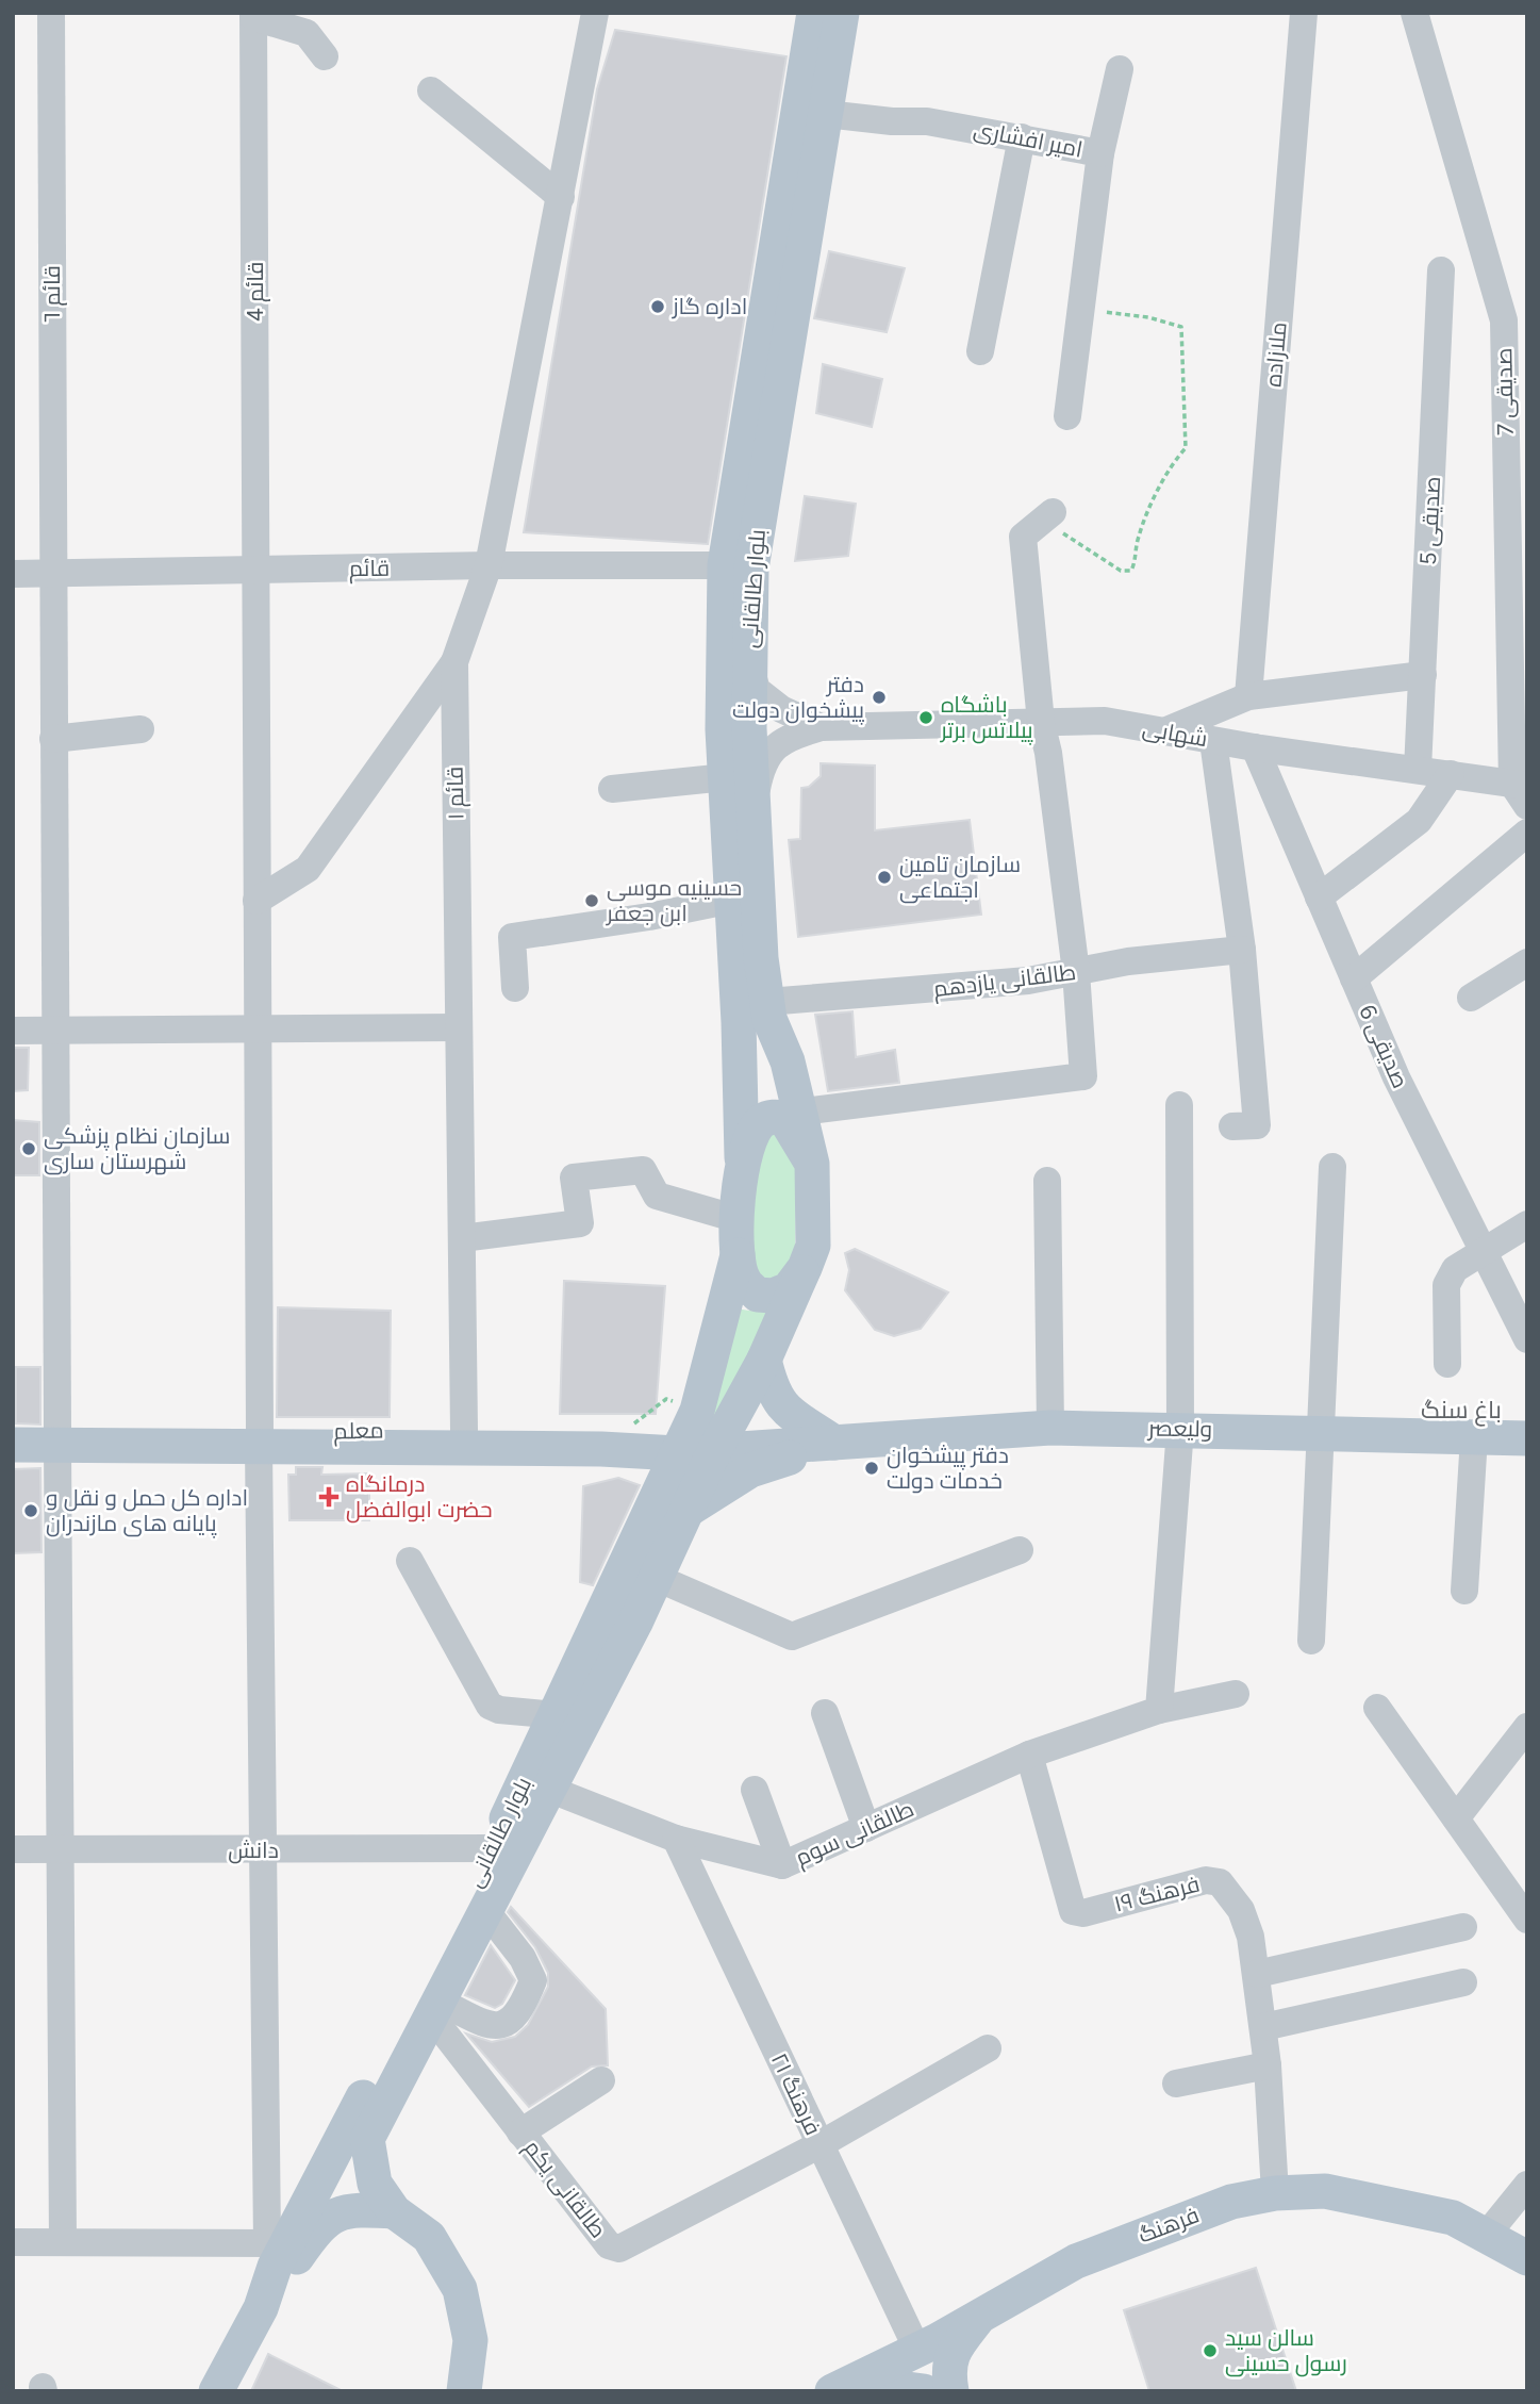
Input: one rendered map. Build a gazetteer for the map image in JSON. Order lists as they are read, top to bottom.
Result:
{
  "streets": {
    "main road": [
      "بلوار طالقانی",
      "ولیعصر",
      "معلم",
      "فرهنگ"
    ],
    "street": [
      "امیر افشاری",
      "قائم 4",
      "قائم ٦",
      "ملازاده",
      "صدیقی 7",
      "صدیقی 5",
      "قائم",
      "شهابی",
      "قائم ١",
      "طالقانی یازدهم",
      "صدیقی 6",
      "طالقانی سوم",
      "دانش",
      "فرهنگ ۱۹",
      "فرهنگ ۲۱",
      "طالقانی یکم"
    ]
  },
  "crossings": [
    ["امیر افشاری", "بلوار طالقانی"],
    ["قائم 4", "قائم"],
    ["قائم 4", "بلوار طالقانی"],
    ["قائم 4", "معلم"],
    ["قائم 4", "دانش"],
    ["قائم ٦", "قائم"],
    ["قائم ٦", "معلم"],
    ["قائم ٦", "دانش"],
    ["صدیقی 7", "شهابی"],
    ["صدیقی 5", "شهابی"],
    ["قائم", "بلوار طالقانی"],
    ["قائم", "قائم ١"],
    ["بلوار طالقانی", "طالقانی یازدهم"],
    ["بلوار طالقانی", "ولیعصر"],
    ["بلوار طالقانی", "معلم"],
    ["بلوار طالقانی", "طالقانی سوم"],
    ["بلوار طالقانی", "دانش"],
    ["بلوار طالقانی", "طالقانی یکم"],
    ["شهابی", "صدیقی 6"],
    ["قائم ١", "معلم"],
    ["ولیعصر", "معلم"],
    ["طالقانی سوم", "فرهنگ ۱۹"],
    ["طالقانی سوم", "فرهنگ ۲۱"],
    ["فرهنگ ۱۹", "فرهنگ"],
    ["فرهنگ ۲۱", "طالقانی یکم"],
    ["فرهنگ ۲۱", "فرهنگ"]
  ],
  "districts": ["باغ سنگ"],
  "places": {
    "other": [
      "اداره گاز",
      "دفتر پیشخوان دولت",
      "باشگاه پیلاتس برتر",
      "سازمان تامین اجتماعی",
      "حسینیه موسی ابن جعفر",
      "سازمان نظام پزشکی شهرستان ساری",
      "دفتر پیشخوان خدمات دولت",
      "اداره کل حمل و نقل و پایانه های مازندران",
      "سالن سید رسول حسینی"
    ],
    "health": ["درمانگاه حضرت ابوالفضل"]
  }
}
